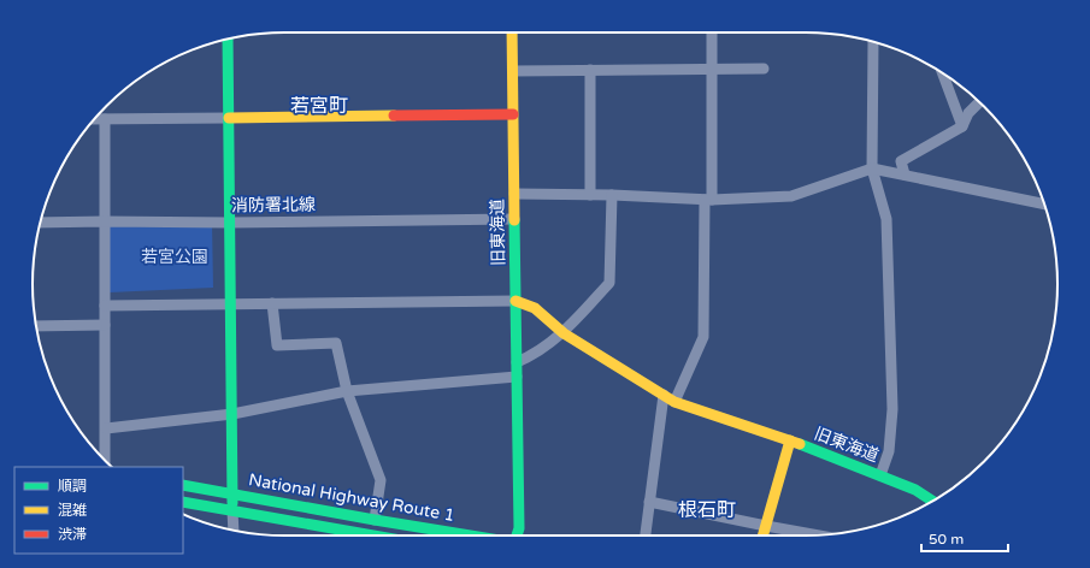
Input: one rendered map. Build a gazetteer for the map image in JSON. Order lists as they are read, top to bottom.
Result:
{
  "streets": {
    "main road": ["旧東海道", "National Highway Route 1"],
    "street": ["消防署北線"]
  },
  "crossings": [
    ["消防署北線", "旧東海道"]
  ],
  "districts": ["若宮町", "根石町"],
  "parks": ["若宮公園"],
  "legend": ["順調", "混雑", "渋滞"],
  "scale_bar": "50 m"
}
